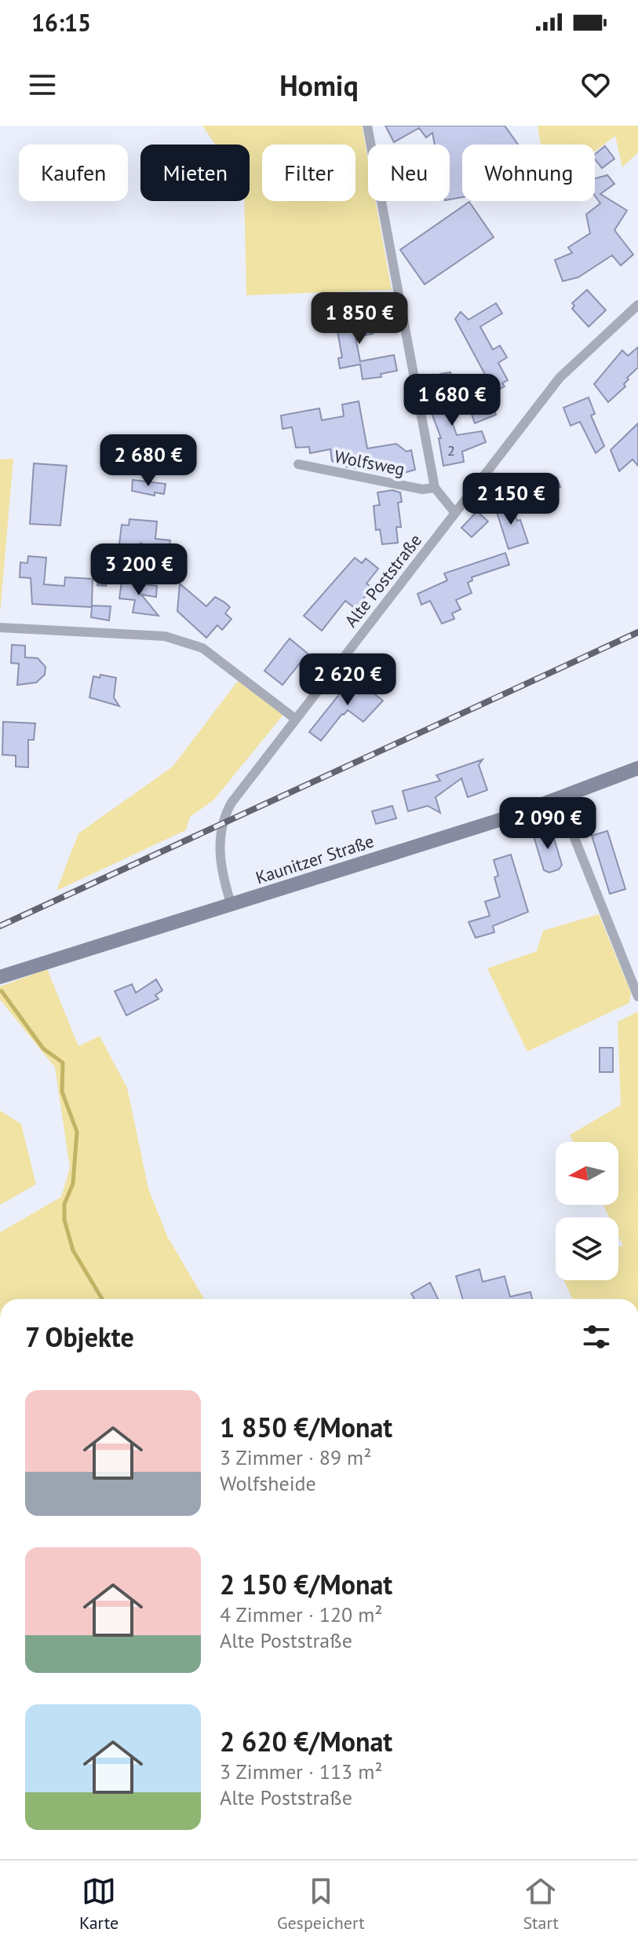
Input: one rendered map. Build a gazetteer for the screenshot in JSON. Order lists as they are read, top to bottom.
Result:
{
  "streets": {
    "street": ["Wolfsweg", "Alte Poststraße", "Kaunitzer Straße"]
  },
  "crossings": [
    ["Alte Poststraße", "Kaunitzer Straße"]
  ],
  "house_numbers": ["2"],
  "north": "left",
  "page": {
    "status": "16:15",
    "header": "Homiq",
    "chip": [
      "Kaufen",
      "Mieten",
      "Filter",
      "Neu",
      "Wohnung"
    ],
    "price": [
      "1 850 €",
      "1 680 €",
      "2 680 €",
      "2 150 €",
      "3 200 €",
      "2 620 €",
      "2 090 €"
    ],
    "heading": "7 Objekte",
    "list": [
      {
        "name": "1 850 €/Monat",
        "note": "3 Zimmer · 89 m² · Wolfsheide"
      },
      {
        "name": "2 150 €/Monat",
        "note": "4 Zimmer · 120 m² · Alte Poststraße"
      },
      {
        "name": "2 620 €/Monat",
        "note": "3 Zimmer · 113 m² · Alte Poststraße"
      }
    ],
    "tabs": ["Karte", "Gespeichert", "Start"]
  }
}
